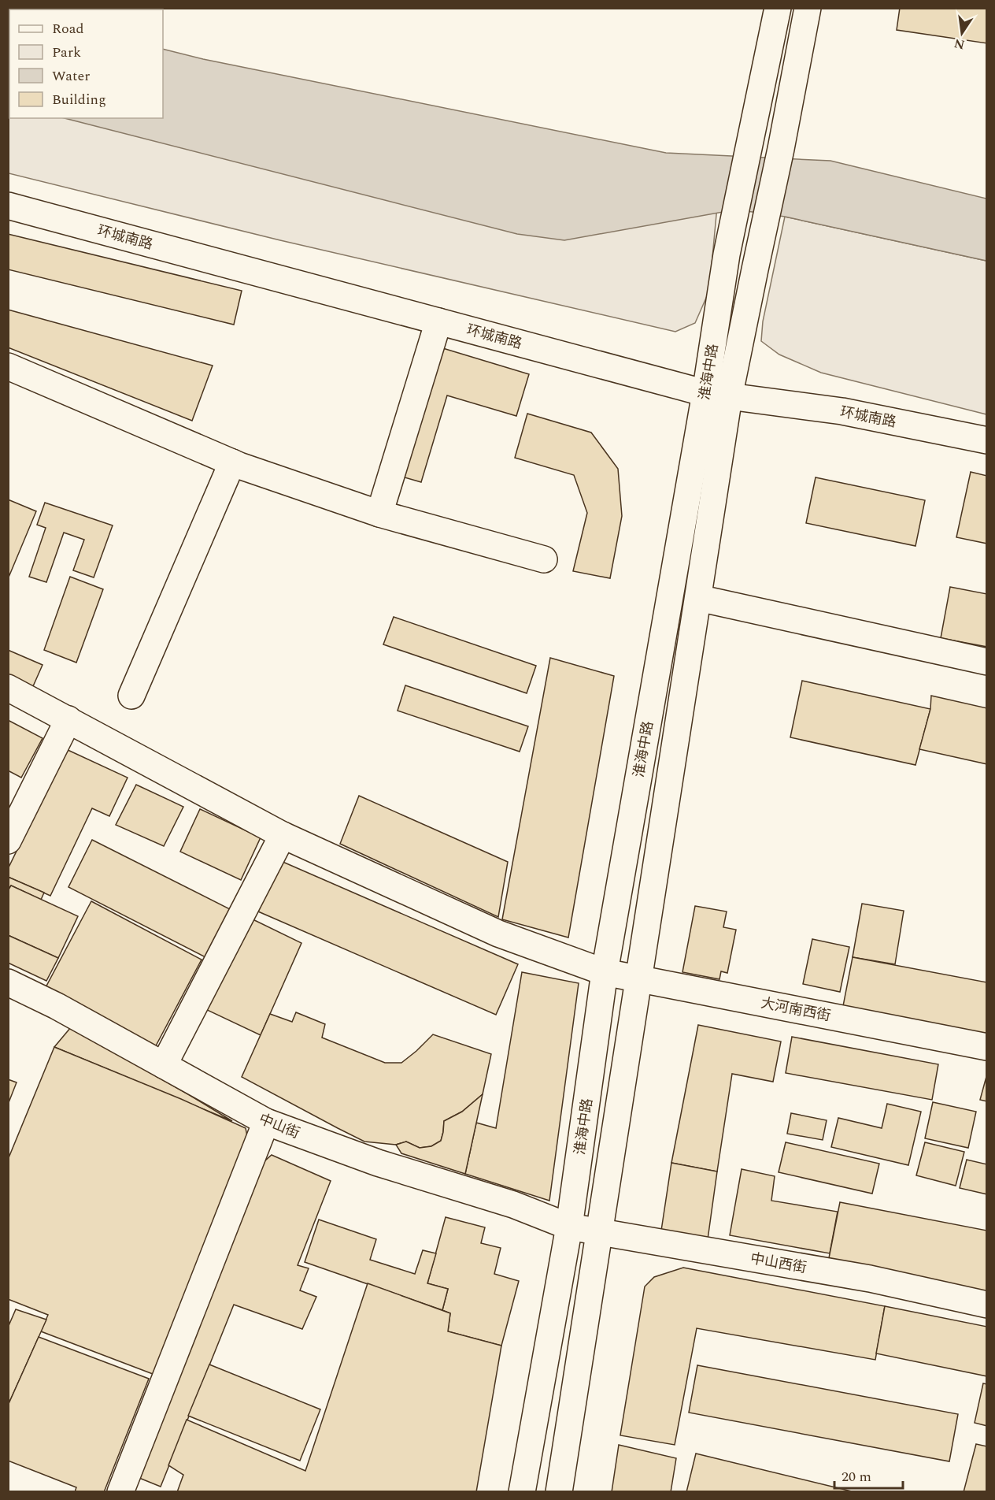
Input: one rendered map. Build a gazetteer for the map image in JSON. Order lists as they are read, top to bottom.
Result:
{
  "streets": {
    "street": [
      "环城南路",
      "淮海中路",
      "大河南西街",
      "中山街",
      "中山西街"
    ]
  },
  "crossings": [
    ["环城南路", "淮海中路"],
    ["淮海中路", "大河南西街"],
    ["淮海中路", "中山街"],
    ["淮海中路", "中山西街"],
    ["中山街", "中山西街"]
  ],
  "legend": [
    "Road",
    "Park",
    "Water",
    "Building"
  ],
  "scale_bar": "20 m",
  "north": "bottom"
}
